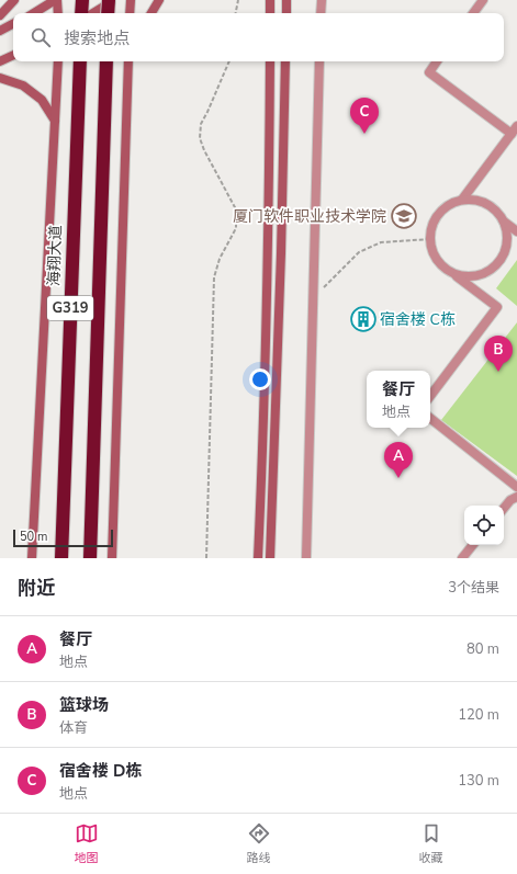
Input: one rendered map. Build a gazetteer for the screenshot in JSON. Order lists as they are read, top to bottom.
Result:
{
  "streets": {
    "highway": ["海翔大道", "G319"]
  },
  "places": {
    "school or university": ["厦门软件职业技术学院"],
    "building": ["宿舍楼 C栋"]
  },
  "scale_bar": "50 m",
  "page": {
    "search": "搜索地点",
    "pins": ["C", "B", "A"],
    "popup": ["餐厅", "地点"],
    "scale": "50 m",
    "heading": ["附近", "3个结果"],
    "list": [
      {
        "mark": "A",
        "name": "餐厅",
        "note": "地点",
        "value": "80 m"
      },
      {
        "mark": "B",
        "name": "篮球场",
        "note": "体育",
        "value": "120 m"
      },
      {
        "mark": "C",
        "name": "宿舍楼 D栋",
        "note": "地点",
        "value": "130 m"
      }
    ],
    "nav": ["地图", "路线", "收藏"]
  }
}
